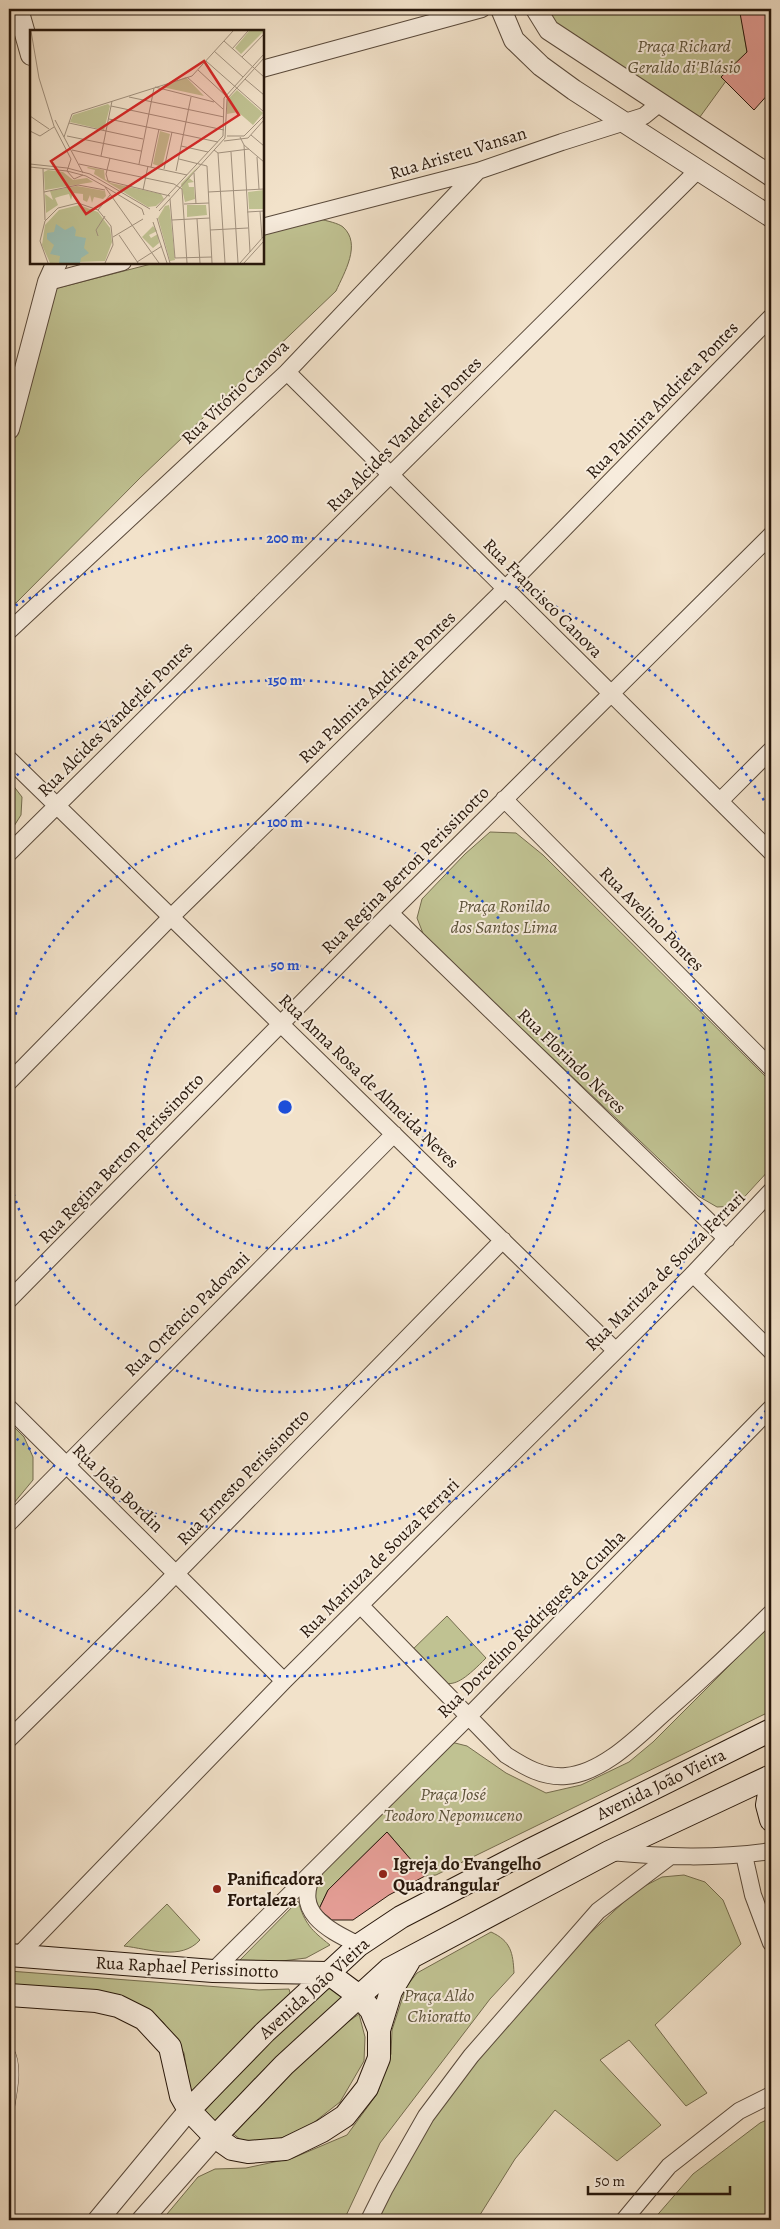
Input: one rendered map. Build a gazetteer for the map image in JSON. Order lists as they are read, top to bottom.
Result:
{
  "streets": {
    "main road": ["Avenida João Vieira", "Rua Raphael Perissinotto"],
    "street": [
      "Rua Aristeu Vansan",
      "Rua Vitório Canova",
      "Rua Palmira Andrieta Pontes",
      "Rua Alcides Vanderlei Pontes",
      "Rua Francisco Canova",
      "Rua Regina Berton Perissinotto",
      "Rua Avelino Pontes",
      "Rua Florindo Neves",
      "Rua Anna Rosa de Almeida Neves",
      "Rua Mariuza de Souza Ferrari",
      "Rua Ortêncio Padovani",
      "Rua Ernesto Perissinotto",
      "Rua João Bordin",
      "Rua Dorcelino Rodrigues da Cunha"
    ]
  },
  "crossings": [
    ["Rua Aristeu Vansan", "Rua Vitório Canova"],
    ["Rua Vitório Canova", "Rua Francisco Canova"],
    ["Rua Palmira Andrieta Pontes", "Rua Francisco Canova"],
    ["Rua Palmira Andrieta Pontes", "Rua Anna Rosa de Almeida Neves"],
    ["Rua Alcides Vanderlei Pontes", "Rua Francisco Canova"],
    ["Rua Alcides Vanderlei Pontes", "Rua Anna Rosa de Almeida Neves"],
    ["Rua Francisco Canova", "Rua Regina Berton Perissinotto"],
    ["Rua Regina Berton Perissinotto", "Rua Avelino Pontes"],
    ["Rua Regina Berton Perissinotto", "Rua Florindo Neves"],
    ["Rua Regina Berton Perissinotto", "Rua Anna Rosa de Almeida Neves"],
    ["Rua Florindo Neves", "Rua Mariuza de Souza Ferrari"],
    ["Rua Anna Rosa de Almeida Neves", "Rua Mariuza de Souza Ferrari"],
    ["Rua Anna Rosa de Almeida Neves", "Rua Ortêncio Padovani"],
    ["Rua Anna Rosa de Almeida Neves", "Rua Ernesto Perissinotto"],
    ["Rua Mariuza de Souza Ferrari", "Rua João Bordin"],
    ["Rua Mariuza de Souza Ferrari", "Rua Raphael Perissinotto"],
    ["Rua Ortêncio Padovani", "Rua João Bordin"],
    ["Rua Ernesto Perissinotto", "Rua João Bordin"],
    ["Rua Dorcelino Rodrigues da Cunha", "Avenida João Vieira"],
    ["Rua Dorcelino Rodrigues da Cunha", "Rua Raphael Perissinotto"],
    ["Avenida João Vieira", "Rua Raphael Perissinotto"]
  ],
  "parks": [
    "Praça Richard Geraldo di'Blásio",
    "Praça Ronildo dos Santos Lima",
    "Praça José Teodoro Nepomuceno",
    "Praça Aldo Chioratto"
  ],
  "places": ["Igreja do Evangelho Quadrangular", "Panificadora Fortaleza"],
  "scale_bar": "50 m",
  "rings": [
    "200 m",
    "150 m",
    "100 m",
    "50 m"
  ]
}
